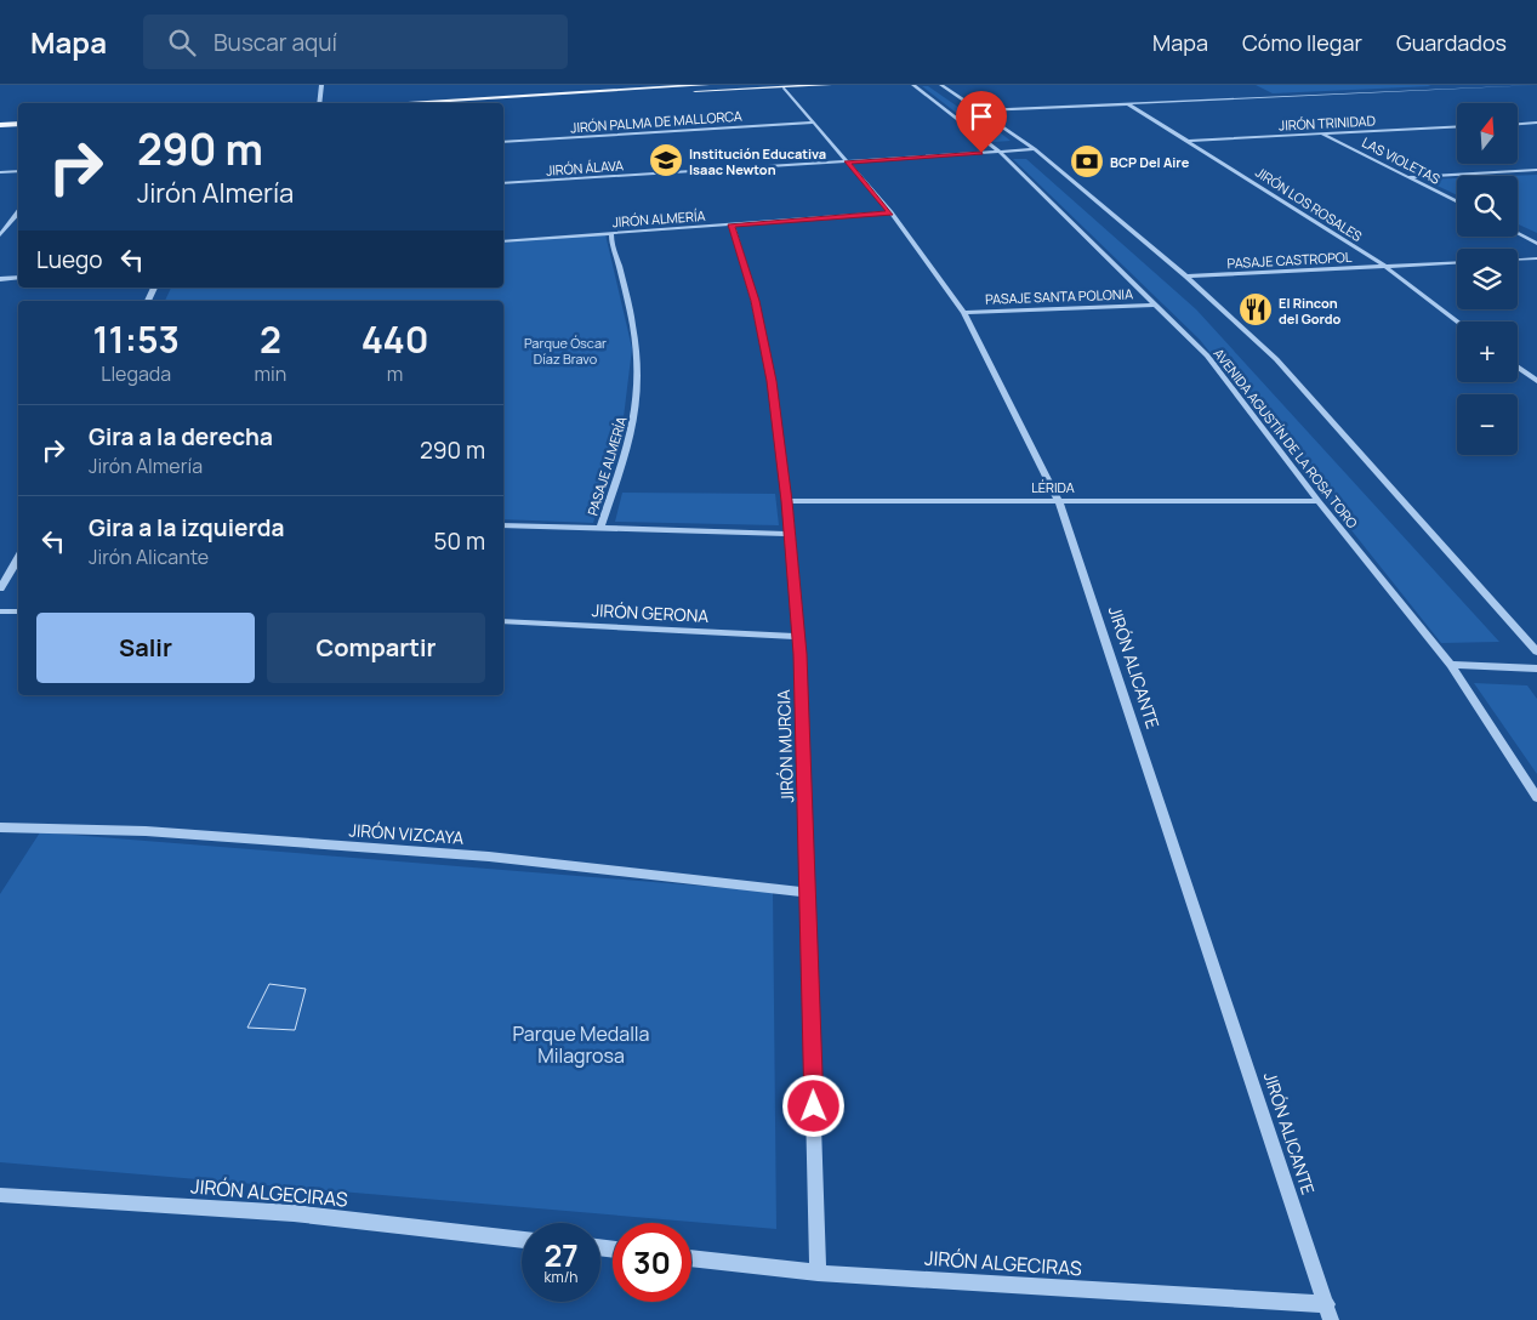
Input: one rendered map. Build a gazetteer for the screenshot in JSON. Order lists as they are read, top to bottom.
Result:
{
  "streets": {
    "street": [
      "JIRÓN PALMA DE MALLORCA",
      "JIRÓN TRINIDAD",
      "LAS VIOLETAS",
      "JIRÓN ÁLAVA",
      "JIRÓN LOS ROSALES",
      "JIRÓN ALMERÍA",
      "PASAJE CASTROPOL",
      "PASAJE SANTA POLONIA",
      "AVENIDA AGUSTÍN DE LA ROSA TORO",
      "PASAJE ALMERÍA",
      "LÉRIDA",
      "JIRÓN GERONA",
      "JIRÓN ALICANTE",
      "JIRÓN MURCIA",
      "JIRÓN VIZCAYA",
      "JIRÓN ALGECIRAS"
    ]
  },
  "crossings": [
    ["JIRÓN PALMA DE MALLORCA", "JIRÓN ALICANTE"],
    ["JIRÓN TRINIDAD", "LAS VIOLETAS"],
    ["JIRÓN TRINIDAD", "JIRÓN LOS ROSALES"],
    ["JIRÓN ÁLAVA", "AVENIDA AGUSTÍN DE LA ROSA TORO"],
    ["JIRÓN ÁLAVA", "JIRÓN ALICANTE"],
    ["JIRÓN LOS ROSALES", "PASAJE CASTROPOL"],
    ["JIRÓN ALMERÍA", "PASAJE ALMERÍA"],
    ["JIRÓN ALMERÍA", "JIRÓN ALICANTE"],
    ["JIRÓN ALMERÍA", "JIRÓN MURCIA"],
    ["PASAJE SANTA POLONIA", "AVENIDA AGUSTÍN DE LA ROSA TORO"],
    ["PASAJE SANTA POLONIA", "JIRÓN ALICANTE"],
    ["AVENIDA AGUSTÍN DE LA ROSA TORO", "LÉRIDA"],
    ["LÉRIDA", "JIRÓN ALICANTE"],
    ["LÉRIDA", "JIRÓN MURCIA"],
    ["JIRÓN GERONA", "JIRÓN MURCIA"],
    ["JIRÓN ALICANTE", "JIRÓN ALGECIRAS"],
    ["JIRÓN MURCIA", "JIRÓN VIZCAYA"],
    ["JIRÓN MURCIA", "JIRÓN ALGECIRAS"]
  ],
  "parks": ["Parque Óscar Díaz Bravo", "Parque Medalla Milagrosa"],
  "places": {
    "school or university": ["Institución Educativa Isaac Newton"],
    "bank": ["BCP Del Aire"],
    "restaurant": ["El Rincon del Gordo"]
  },
  "north": "top",
  "page": {
    "header": "Mapa",
    "search": "Buscar aquí",
    "nav": ["Mapa", "Cómo llegar", "Guardados"],
    "map_buttons": ["+", "−"],
    "turn": ["290 m", "Jirón Almería"],
    "then": "Luego",
    "eta": [
      "11:53",
      "Llegada",
      "2",
      "min",
      "440",
      "m"
    ],
    "list": [
      {
        "name": "Gira a la derecha",
        "note": "Jirón Almería",
        "value": "290 m"
      },
      {
        "name": "Gira a la izquierda",
        "note": "Jirón Alicante",
        "value": "50 m"
      }
    ],
    "buttons": ["Salir", "Compartir"],
    "speed": "27 km/h",
    "limit": "30"
  }
}
